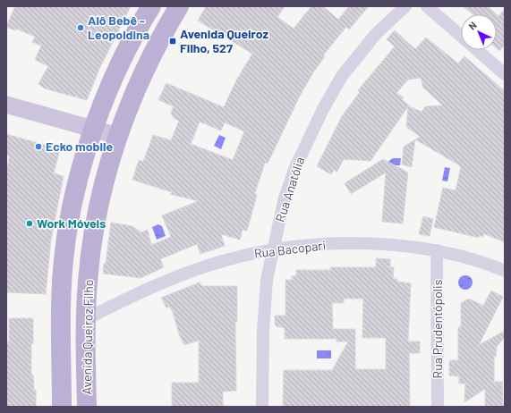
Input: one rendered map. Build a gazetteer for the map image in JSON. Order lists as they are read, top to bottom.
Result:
{
  "streets": {
    "main road": ["Avenida Queiroz Filho"],
    "street": ["Rua Anatólia", "Rua Bacopari", "Rua Prudentópolis"]
  },
  "crossings": [
    ["Rua Anatólia", "Rua Bacopari"],
    ["Rua Bacopari", "Rua Prudentópolis"],
    ["Rua Bacopari", "Avenida Queiroz Filho"]
  ],
  "places": {
    "other": ["Alô Bebê - Leopoldina", "Ecko mobile", "Work Móveis"],
    "transit": ["Avenida Queiroz Filho, 527"]
  },
  "north": "top left"
}
